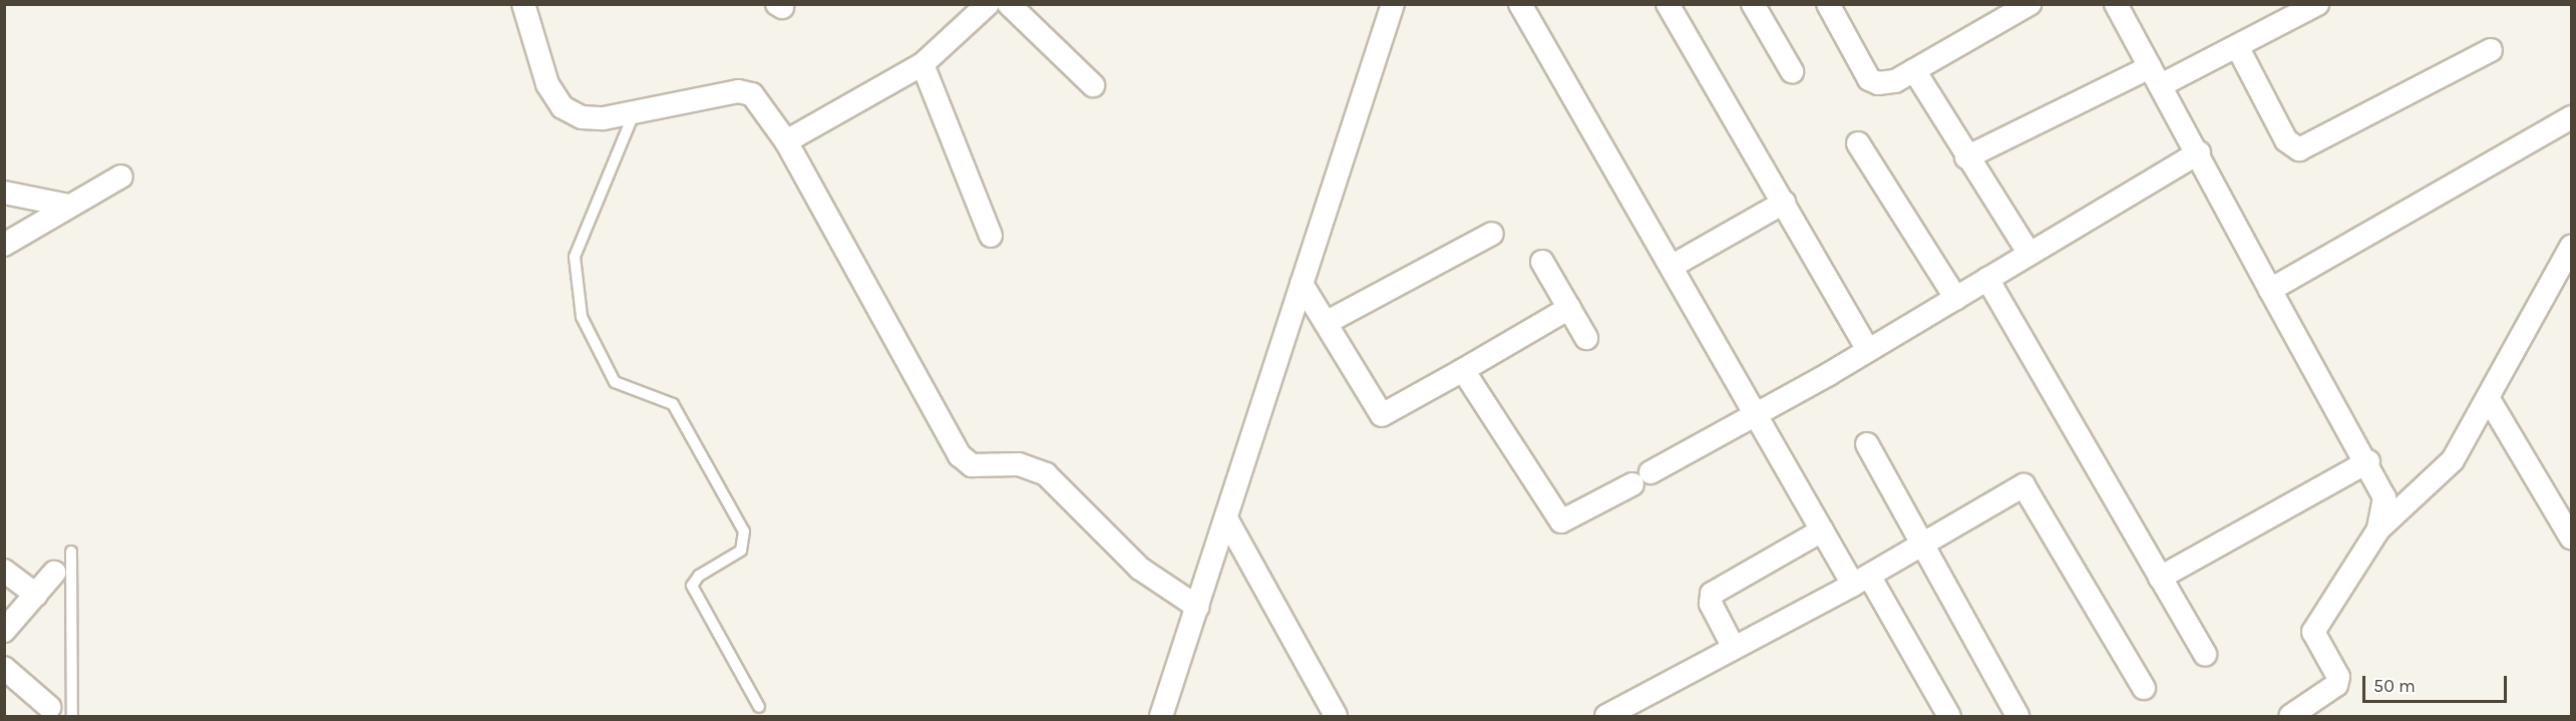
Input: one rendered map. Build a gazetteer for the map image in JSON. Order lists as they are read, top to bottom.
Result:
{
  "scale_bar": "50 m"
}
